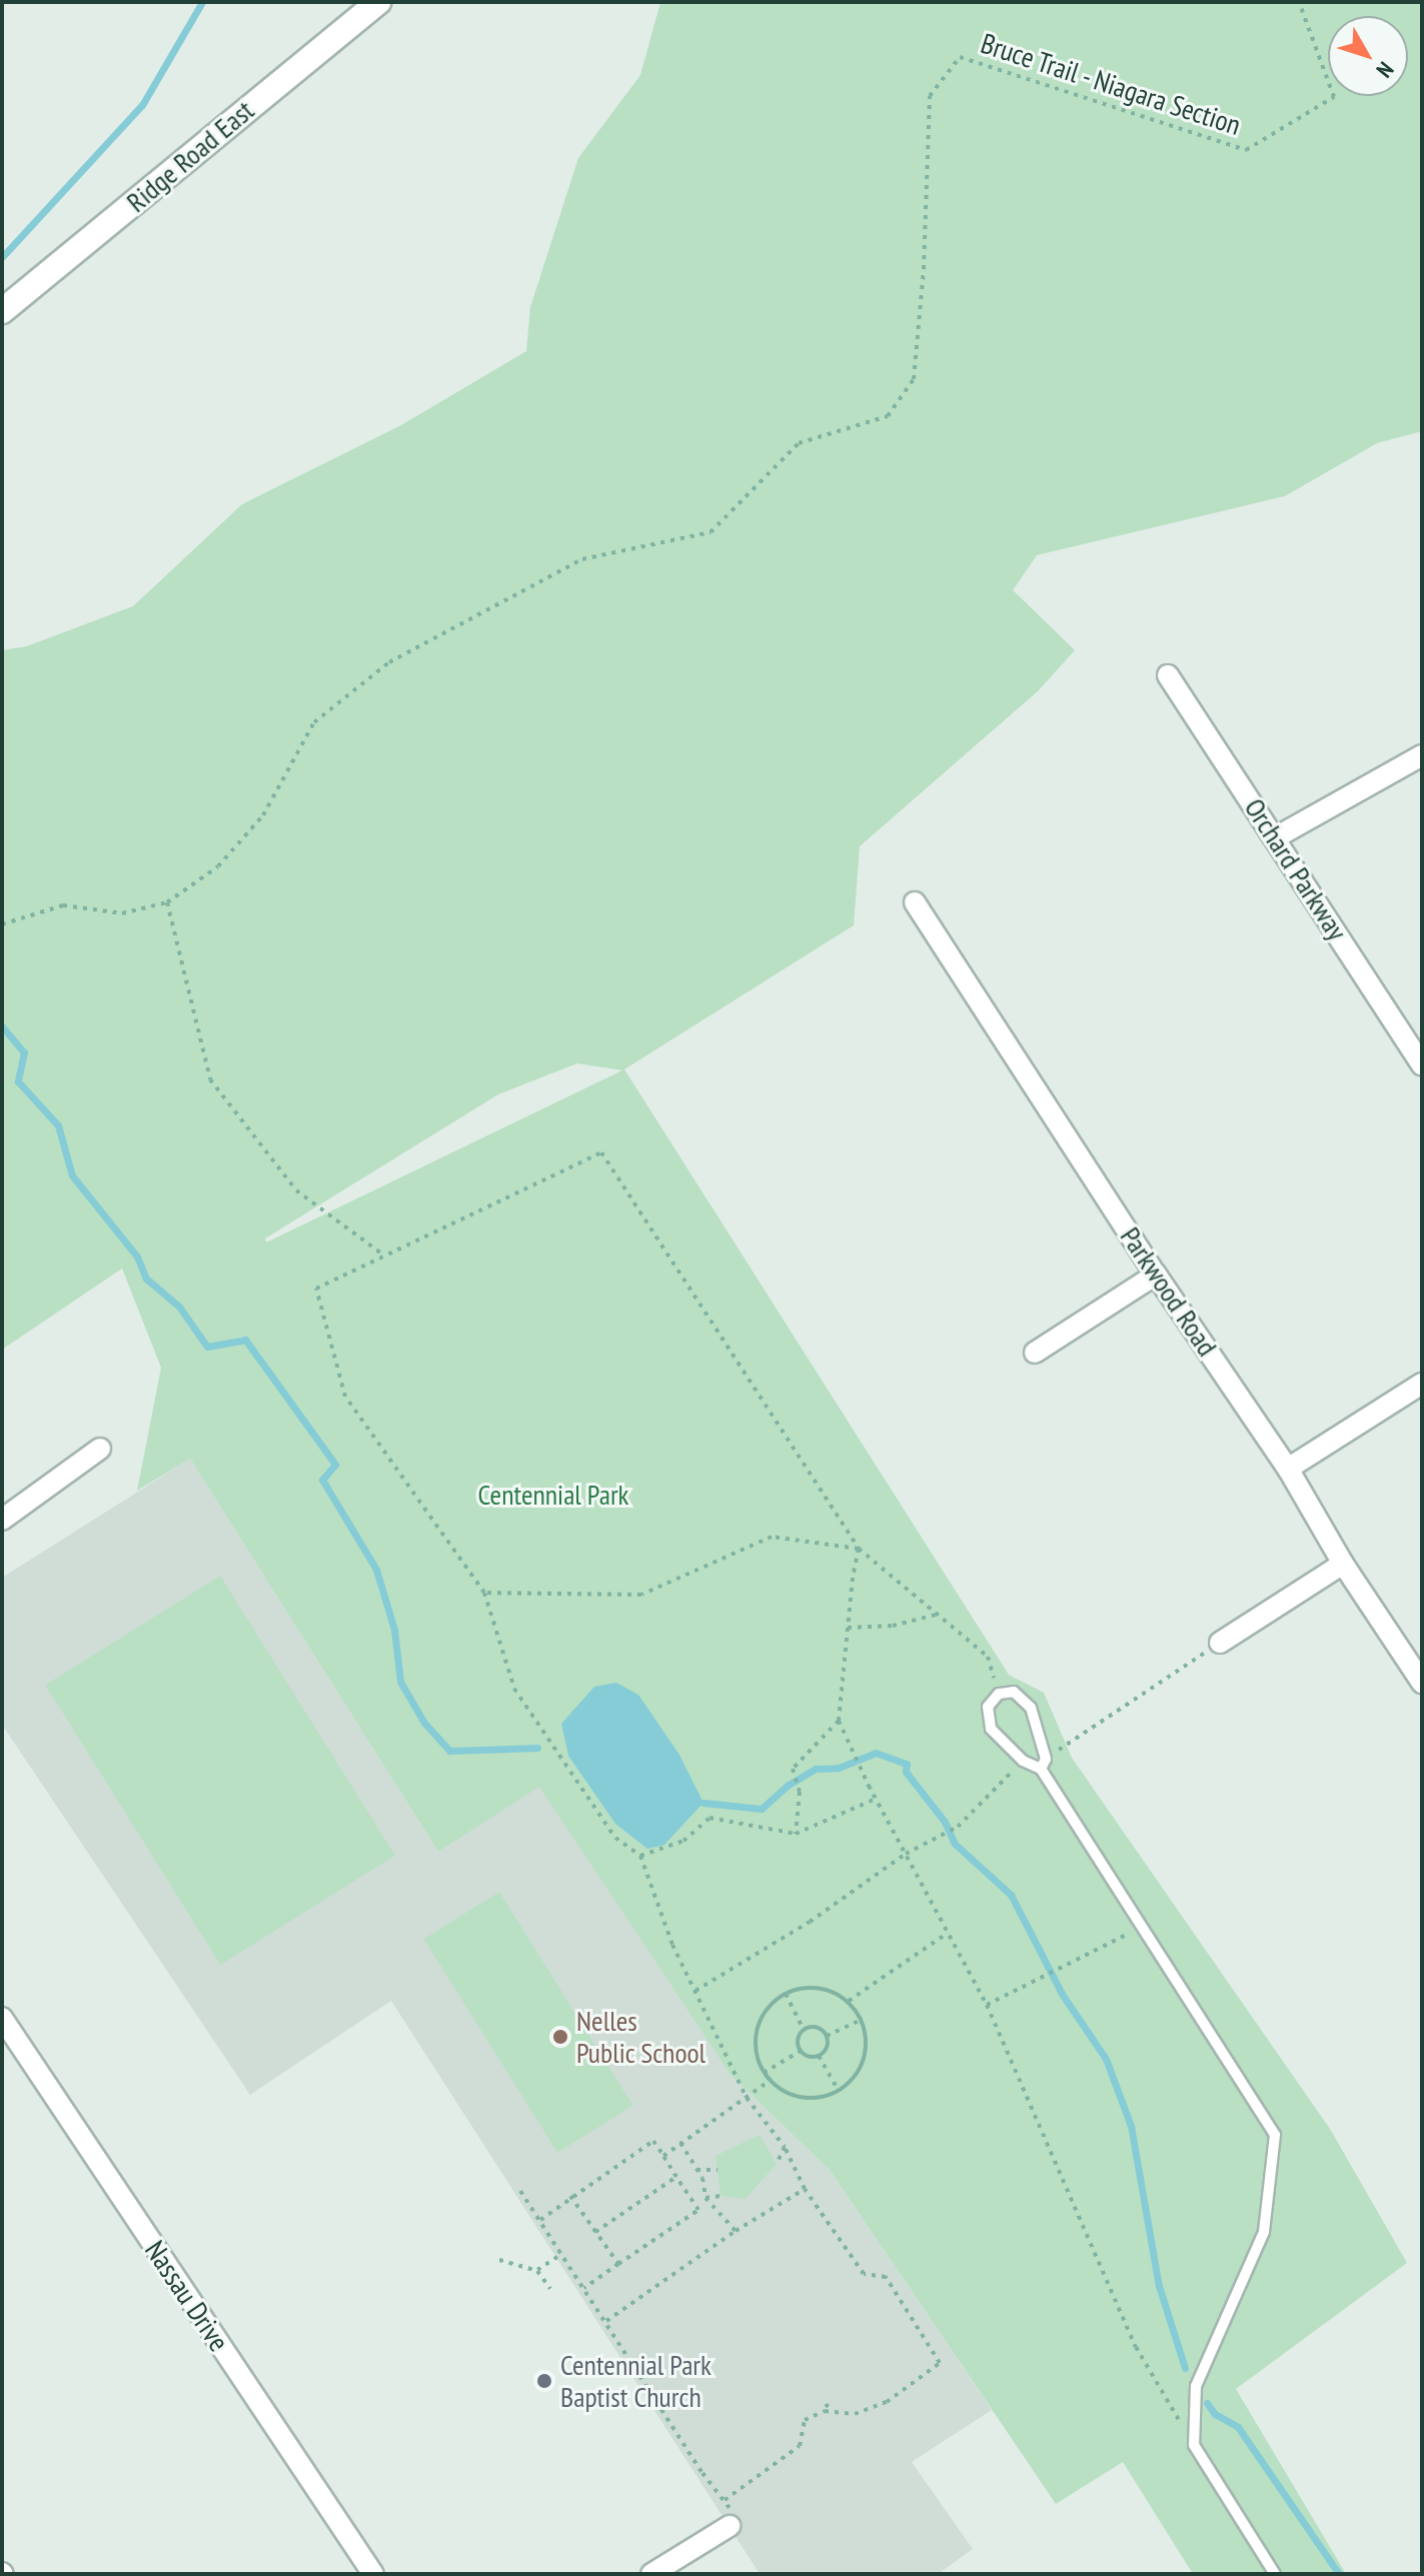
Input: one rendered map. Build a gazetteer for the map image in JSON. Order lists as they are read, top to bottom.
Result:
{
  "streets": {
    "main road": ["Ridge Road East"],
    "street": ["Orchard Parkway", "Parkwood Road", "Nassau Drive"],
    "path": ["Bruce Trail - Niagara Section"]
  },
  "parks": ["Centennial Park"],
  "places": ["Nelles Public School", "Centennial Park Baptist Church"],
  "north": "bottom right"
}
